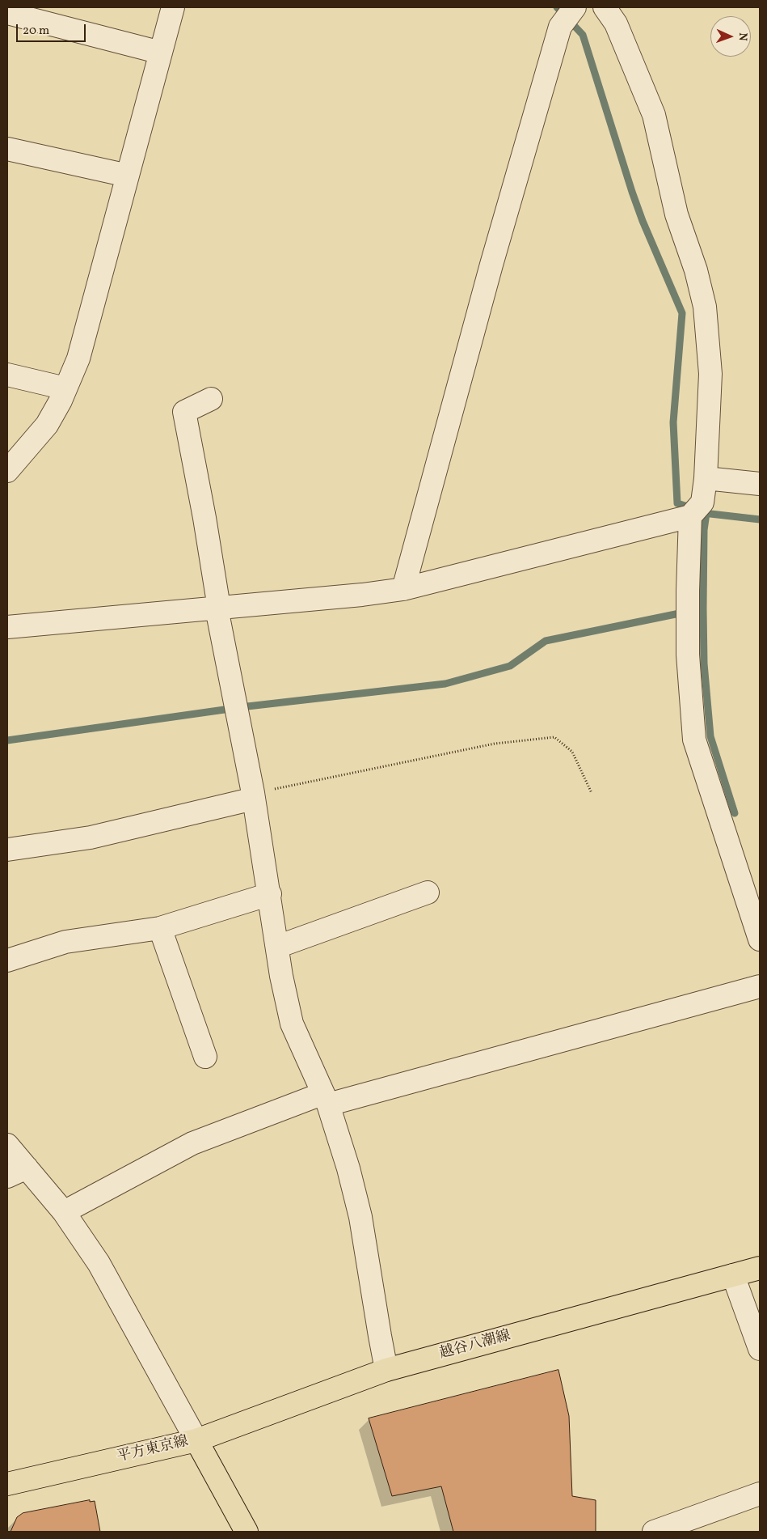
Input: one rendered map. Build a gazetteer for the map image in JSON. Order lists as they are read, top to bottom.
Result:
{
  "streets": {
    "main road": ["越谷八潮線", "平方東京線"]
  },
  "crossings": [
    ["越谷八潮線", "平方東京線"]
  ],
  "scale_bar": "20 m",
  "north": "right"
}
